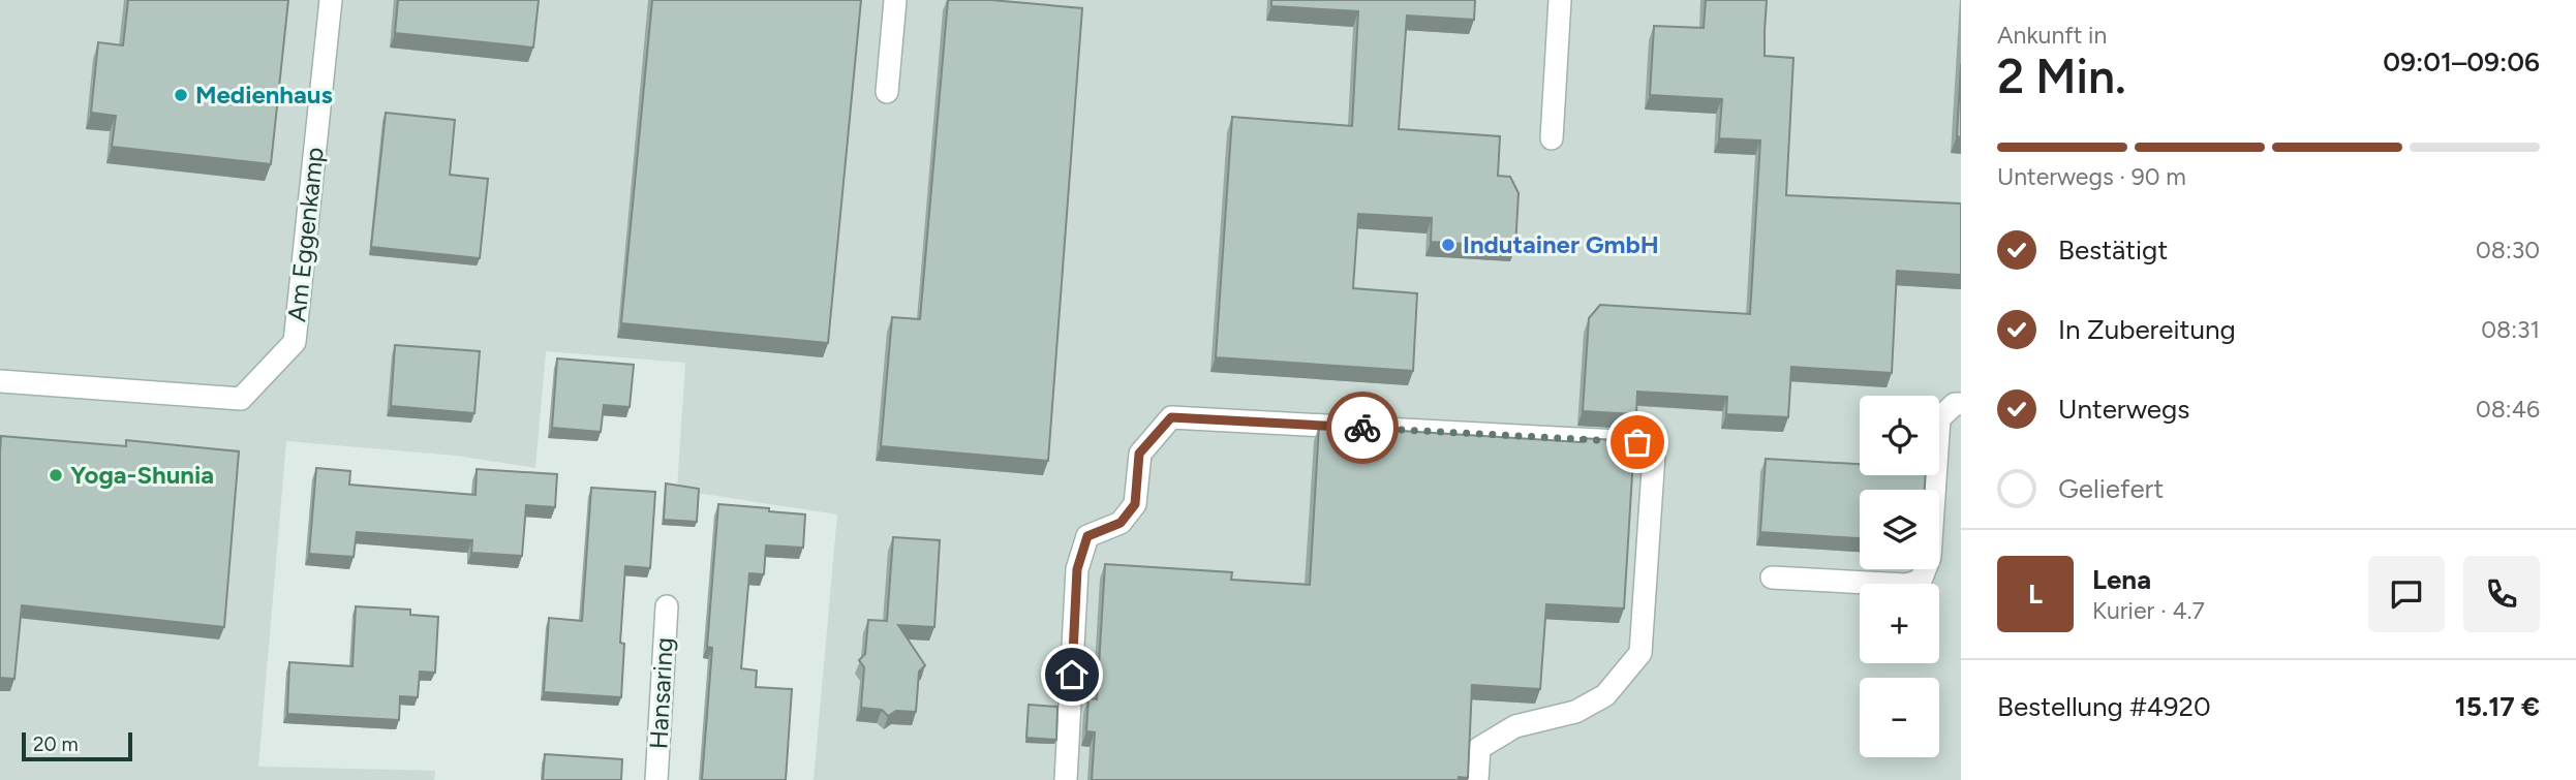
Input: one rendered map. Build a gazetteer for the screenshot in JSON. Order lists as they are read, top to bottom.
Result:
{
  "streets": {
    "street": ["Am Eggenkamp", "Hansaring"]
  },
  "places": ["Medienhaus", "Indutainer GmbH", "Yoga-Shunia"],
  "scale_bar": "20 m",
  "page": {
    "heading": ["2 Min.", "Ankunft in", "09:01–09:06"],
    "panel": [
      "Lena",
      "Kurier · 4.7",
      "Bestellung #4920",
      "15.17 €"
    ],
    "bar": "Unterwegs · 90 m",
    "list": [
      ["Bestätigt", "08:30"],
      ["In Zubereitung", "08:31"],
      ["Unterwegs", "08:46"],
      "Geliefert"
    ],
    "map_buttons": ["+", "−"],
    "round": "L",
    "scale": "20 m"
  }
}
